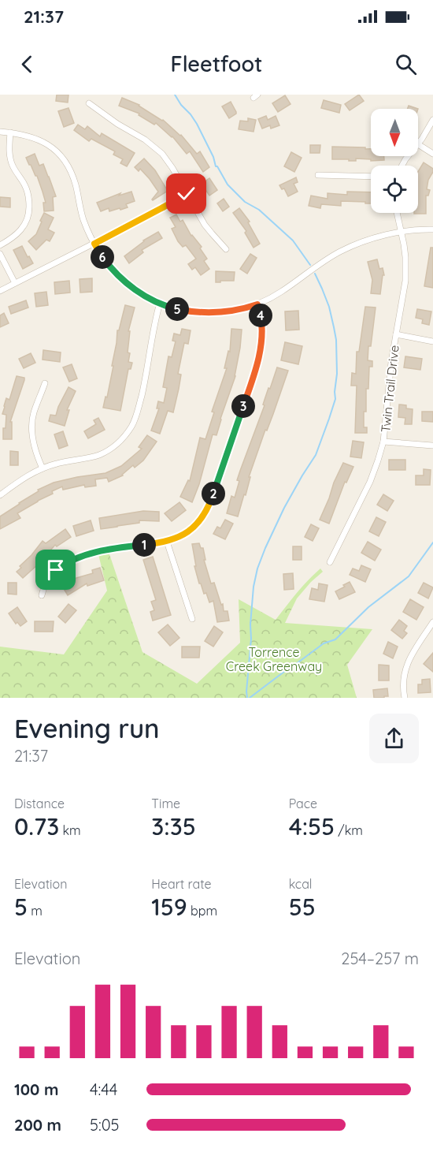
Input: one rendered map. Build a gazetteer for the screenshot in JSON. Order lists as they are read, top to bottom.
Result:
{
  "streets": {
    "street": ["Twin Trail Drive"]
  },
  "parks": ["Torrence Creek Greenway"],
  "north": "bottom",
  "page": {
    "status": "21:37",
    "header": "Fleetfoot",
    "pins": [
      "6",
      "5",
      "4",
      "3",
      "2",
      "1"
    ],
    "heading": ["Evening run", "21:37"],
    "stats": [
      ["Distance", "0.73 km"],
      ["Time", "3:35"],
      ["Pace", "4:55 /km"],
      ["Elevation", "5 m"],
      ["Heart rate", "159 bpm"],
      ["kcal", "55"]
    ],
    "chart": ["Elevation", "254–257 m"],
    "list": [
      {
        "name": "100 m",
        "note": "4:44"
      },
      {
        "name": "200 m",
        "note": "5:05"
      }
    ]
  }
}
